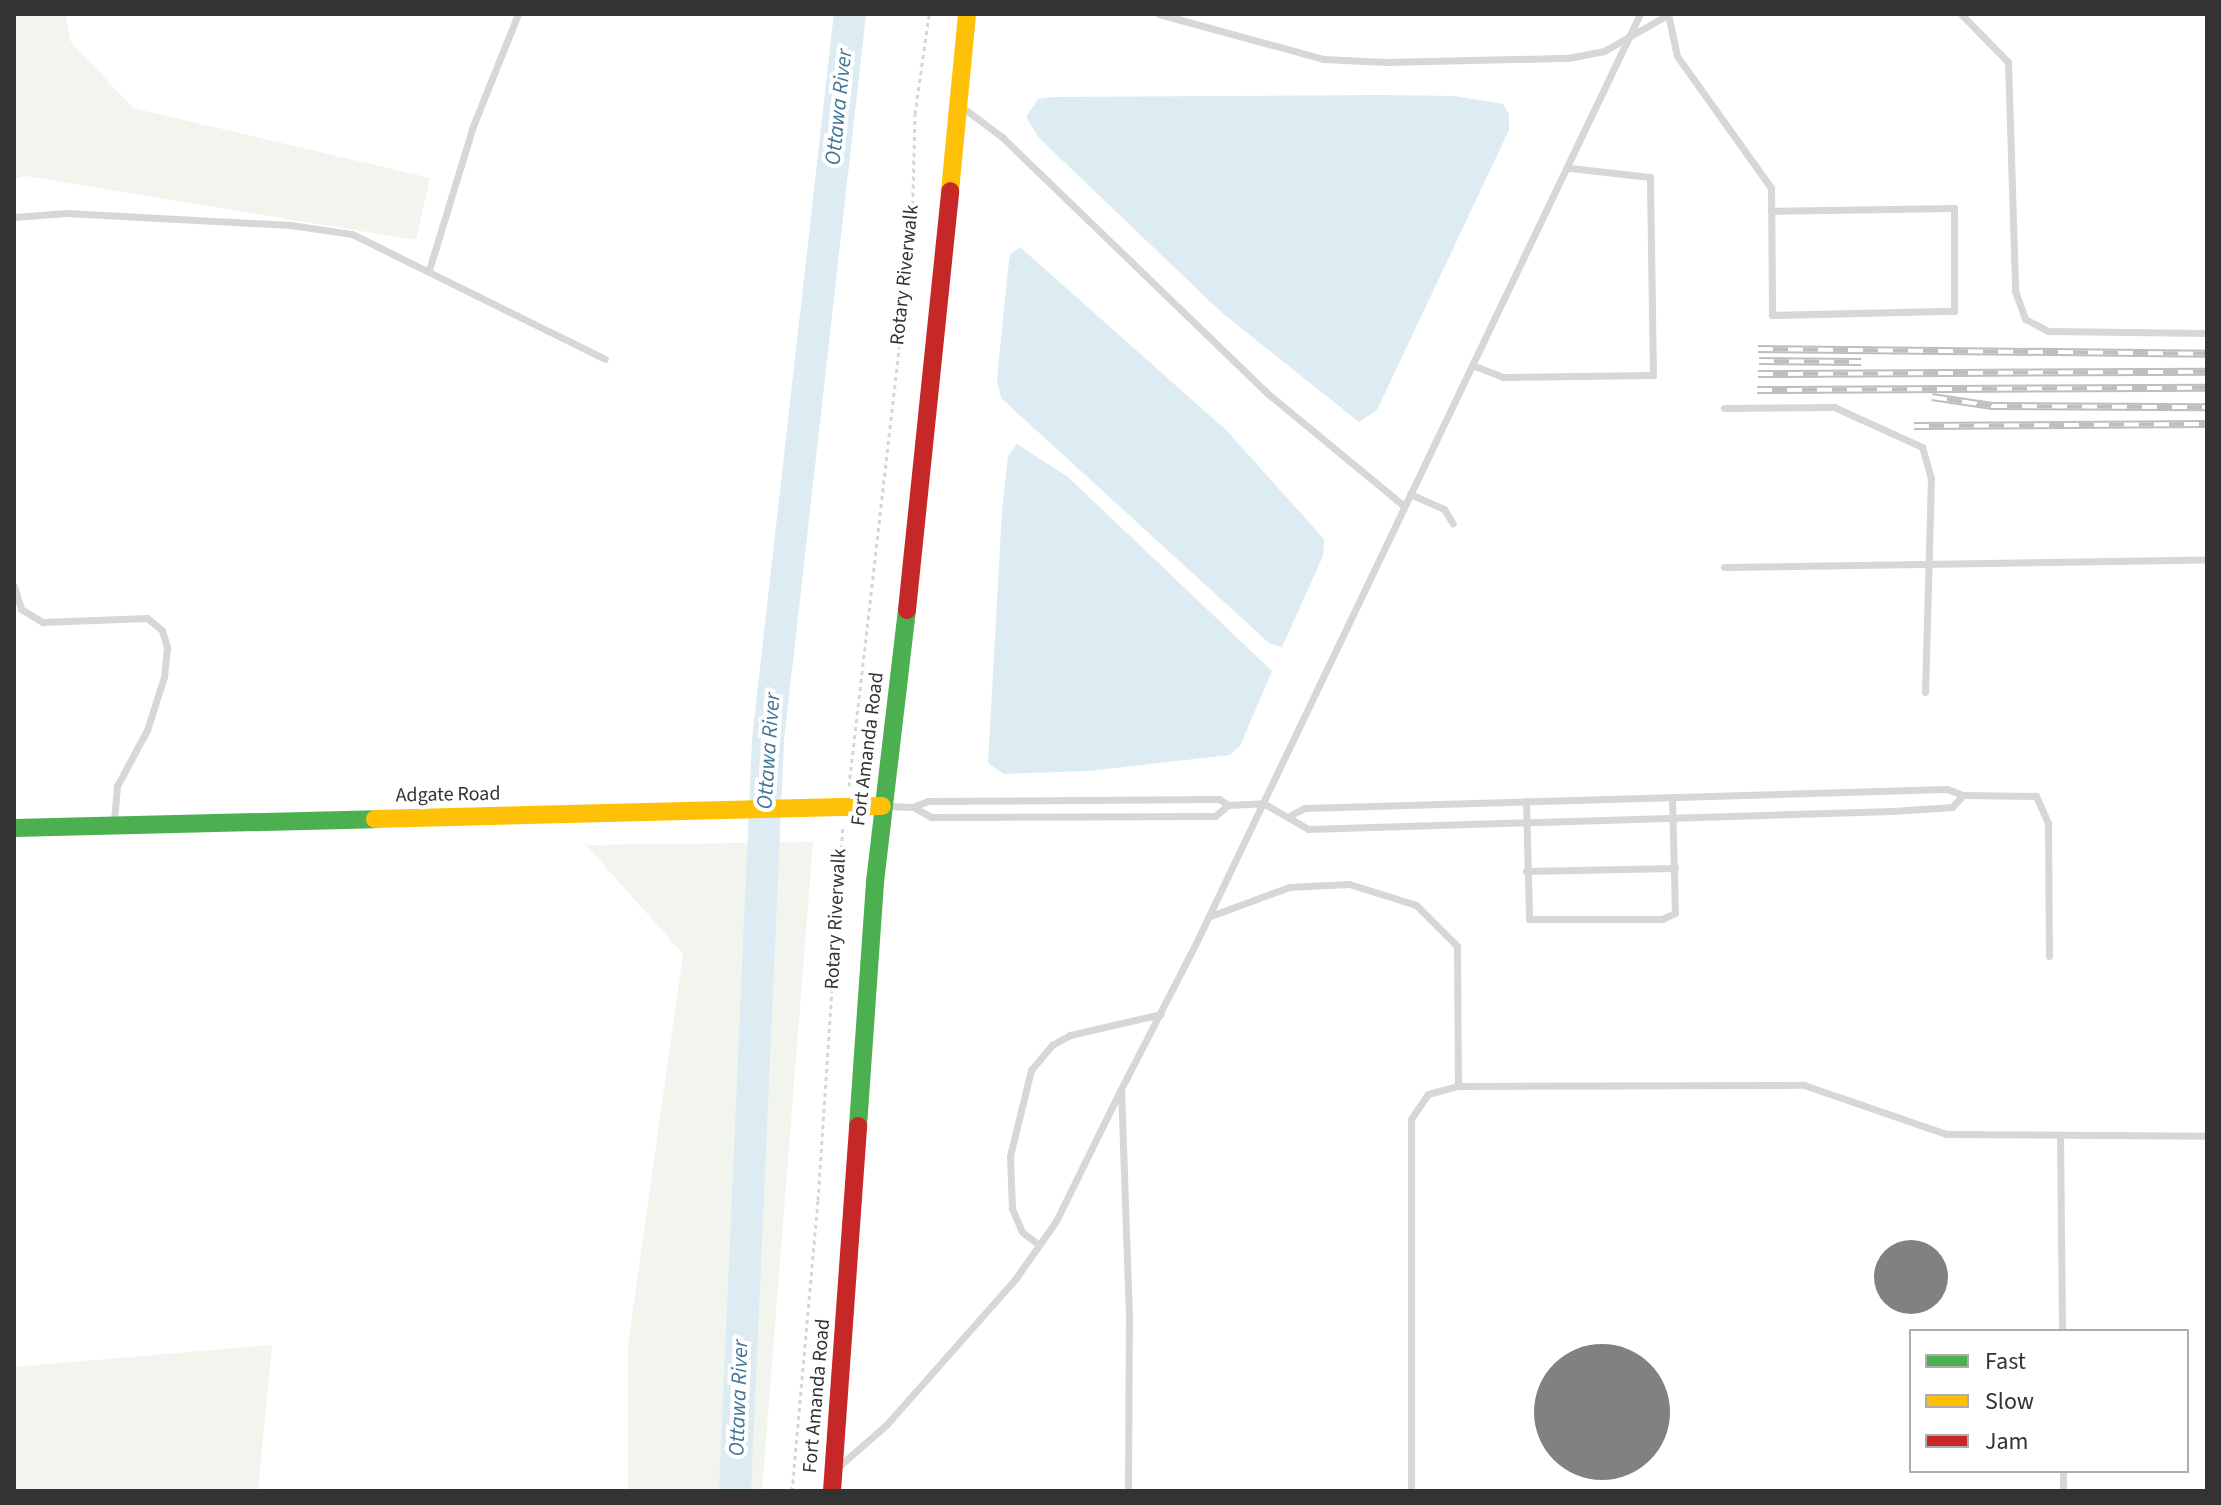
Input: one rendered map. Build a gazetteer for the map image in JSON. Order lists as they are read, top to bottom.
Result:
{
  "streets": {
    "street": ["Fort Amanda Road", "Adgate Road"],
    "path": ["Rotary Riverwalk"]
  },
  "crossings": [
    ["Rotary Riverwalk", "Adgate Road"],
    ["Fort Amanda Road", "Adgate Road"]
  ],
  "water": ["Ottawa River"],
  "legend": ["Fast", "Slow", "Jam"]
}
